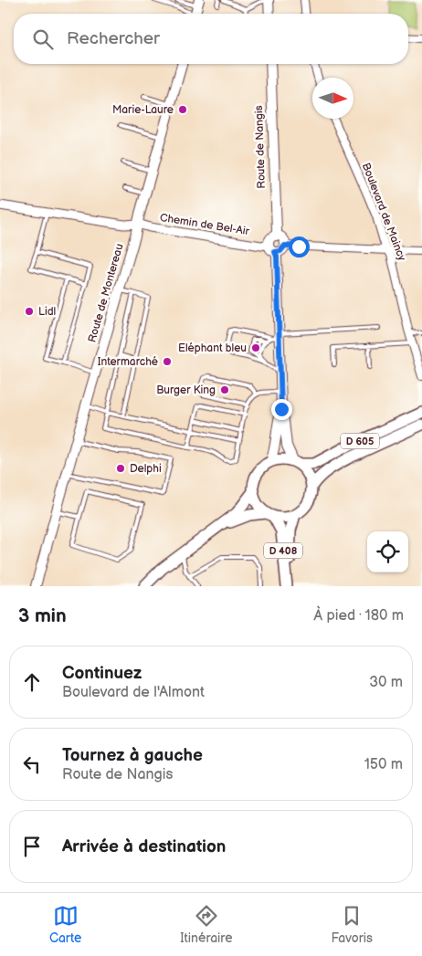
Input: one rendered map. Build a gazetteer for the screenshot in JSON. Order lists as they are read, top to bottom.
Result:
{
  "streets": {
    "main road": [
      "Route de Nangis",
      "Route de Montereau",
      "D 605",
      "D 408"
    ],
    "street": ["Boulevard de Maincy", "Chemin de Bel-Air"]
  },
  "crossings": [
    ["Route de Nangis", "Chemin de Bel-Air"],
    ["Chemin de Bel-Air", "Route de Montereau"],
    ["D 605", "D 408"]
  ],
  "places": [
    "Marie-Laure",
    "Lidl",
    "Eléphant bleu",
    "Intermarché",
    "Burger King",
    "Delphi"
  ],
  "north": "right",
  "page": {
    "search": "Rechercher",
    "heading": ["3 min", "À pied · 180 m"],
    "list": [
      ["Continuez", "Boulevard de l'Almont", "30 m"],
      ["Tournez à gauche", "Route de Nangis", "150 m"],
      "Arrivée à destination"
    ],
    "nav": ["Carte", "Itinéraire", "Favoris"]
  }
}
